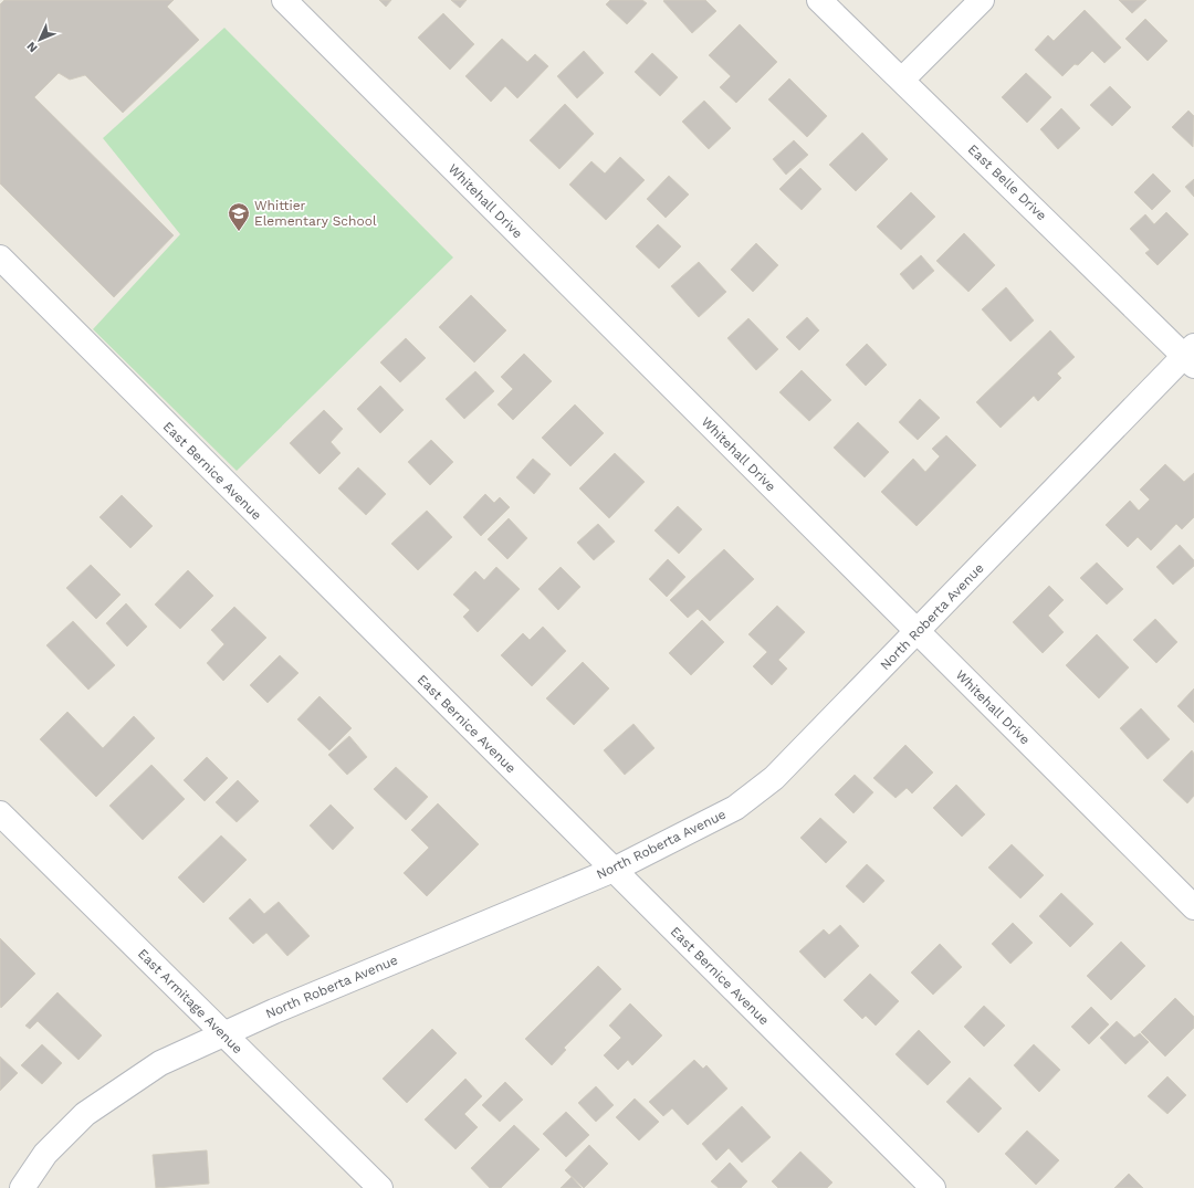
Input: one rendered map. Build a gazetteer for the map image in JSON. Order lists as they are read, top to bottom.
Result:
{
  "streets": {
    "street": [
      "East Belle Drive",
      "Whitehall Drive",
      "East Bernice Avenue",
      "North Roberta Avenue",
      "East Armitage Avenue"
    ]
  },
  "crossings": [
    ["East Belle Drive", "North Roberta Avenue"],
    ["Whitehall Drive", "North Roberta Avenue"],
    ["East Bernice Avenue", "North Roberta Avenue"],
    ["North Roberta Avenue", "East Armitage Avenue"]
  ],
  "places": {
    "school or university": ["Whittier Elementary School"]
  },
  "north": "bottom left"
}
